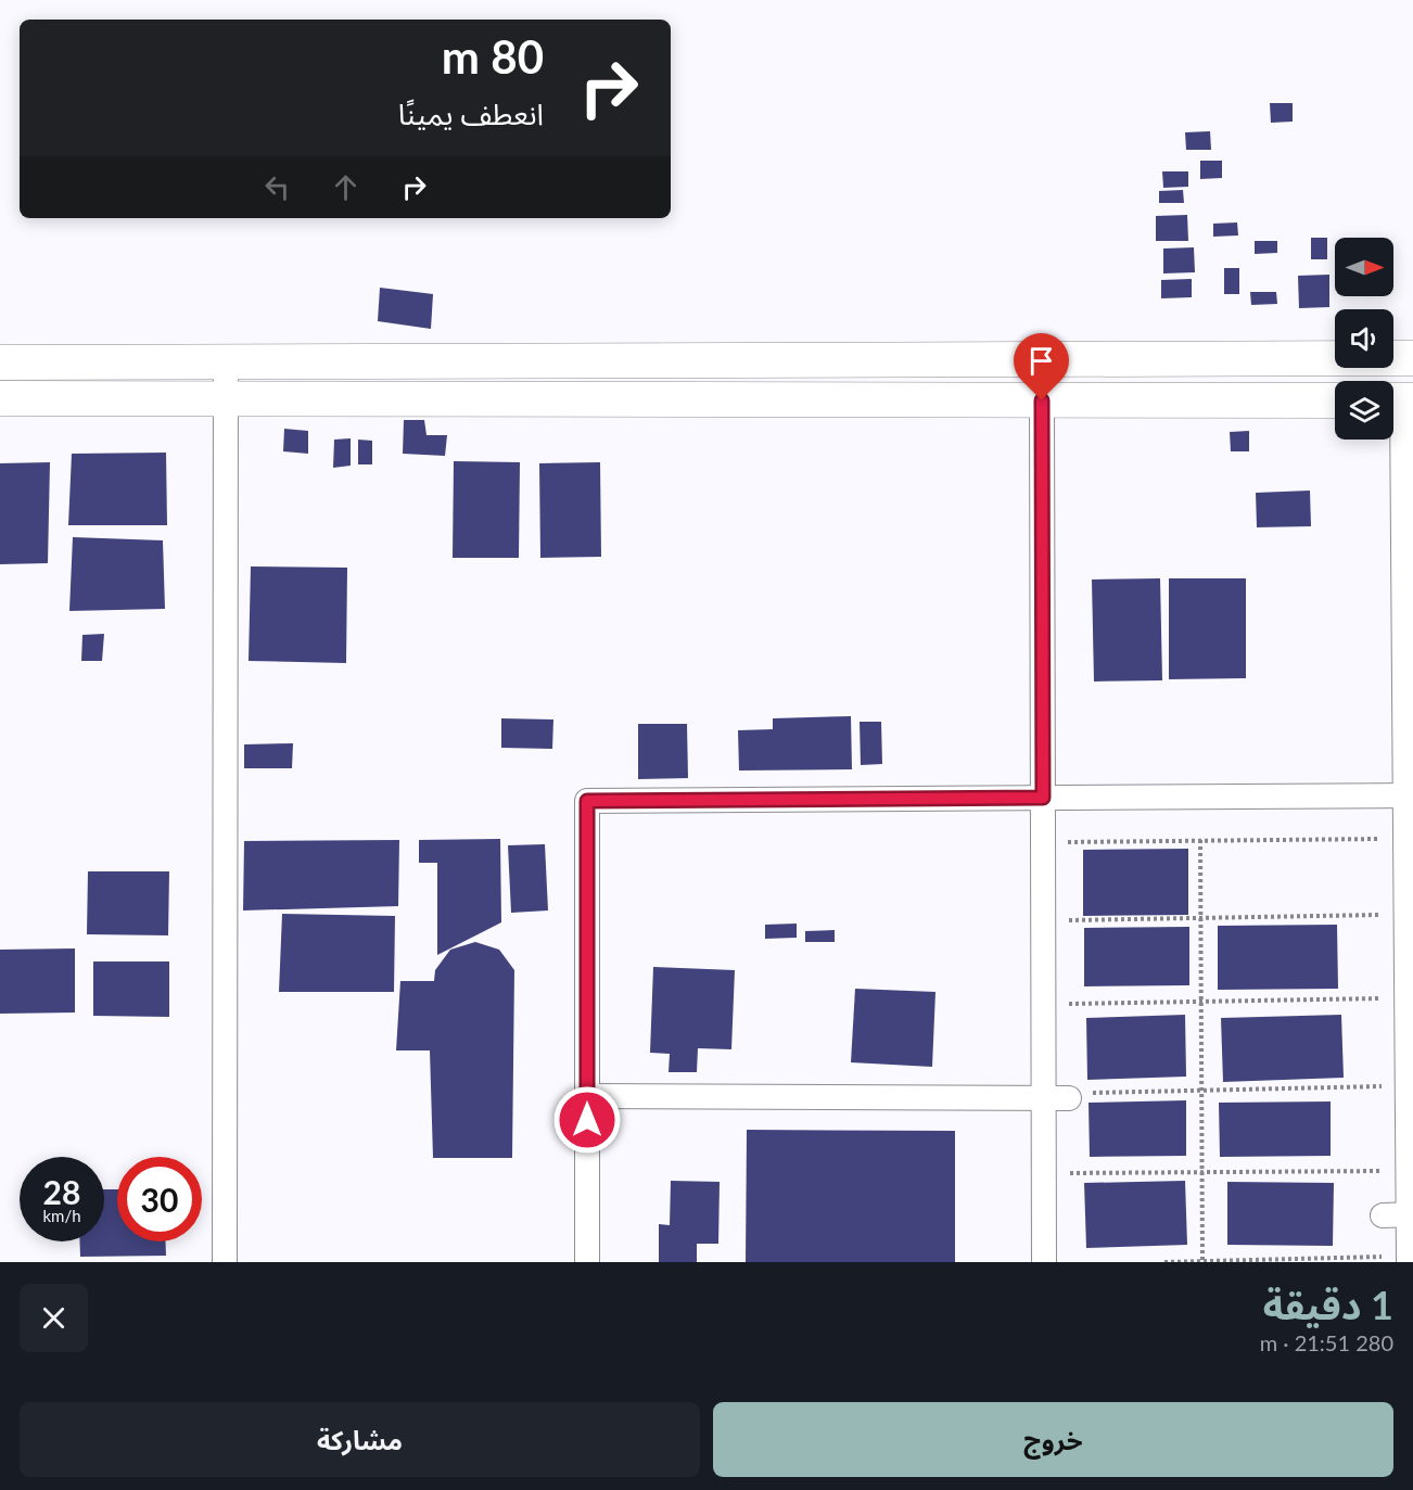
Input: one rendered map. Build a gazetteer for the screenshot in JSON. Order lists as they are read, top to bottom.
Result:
{
  "north": "right",
  "page": {
    "turn": ["80 m", "انعطف يمينًا"],
    "speed": "28 km/h",
    "limit": "30",
    "heading": ["1 دقيقة", "280 m · 21:51"],
    "buttons": ["خروج", "مشاركة"]
  }
}
